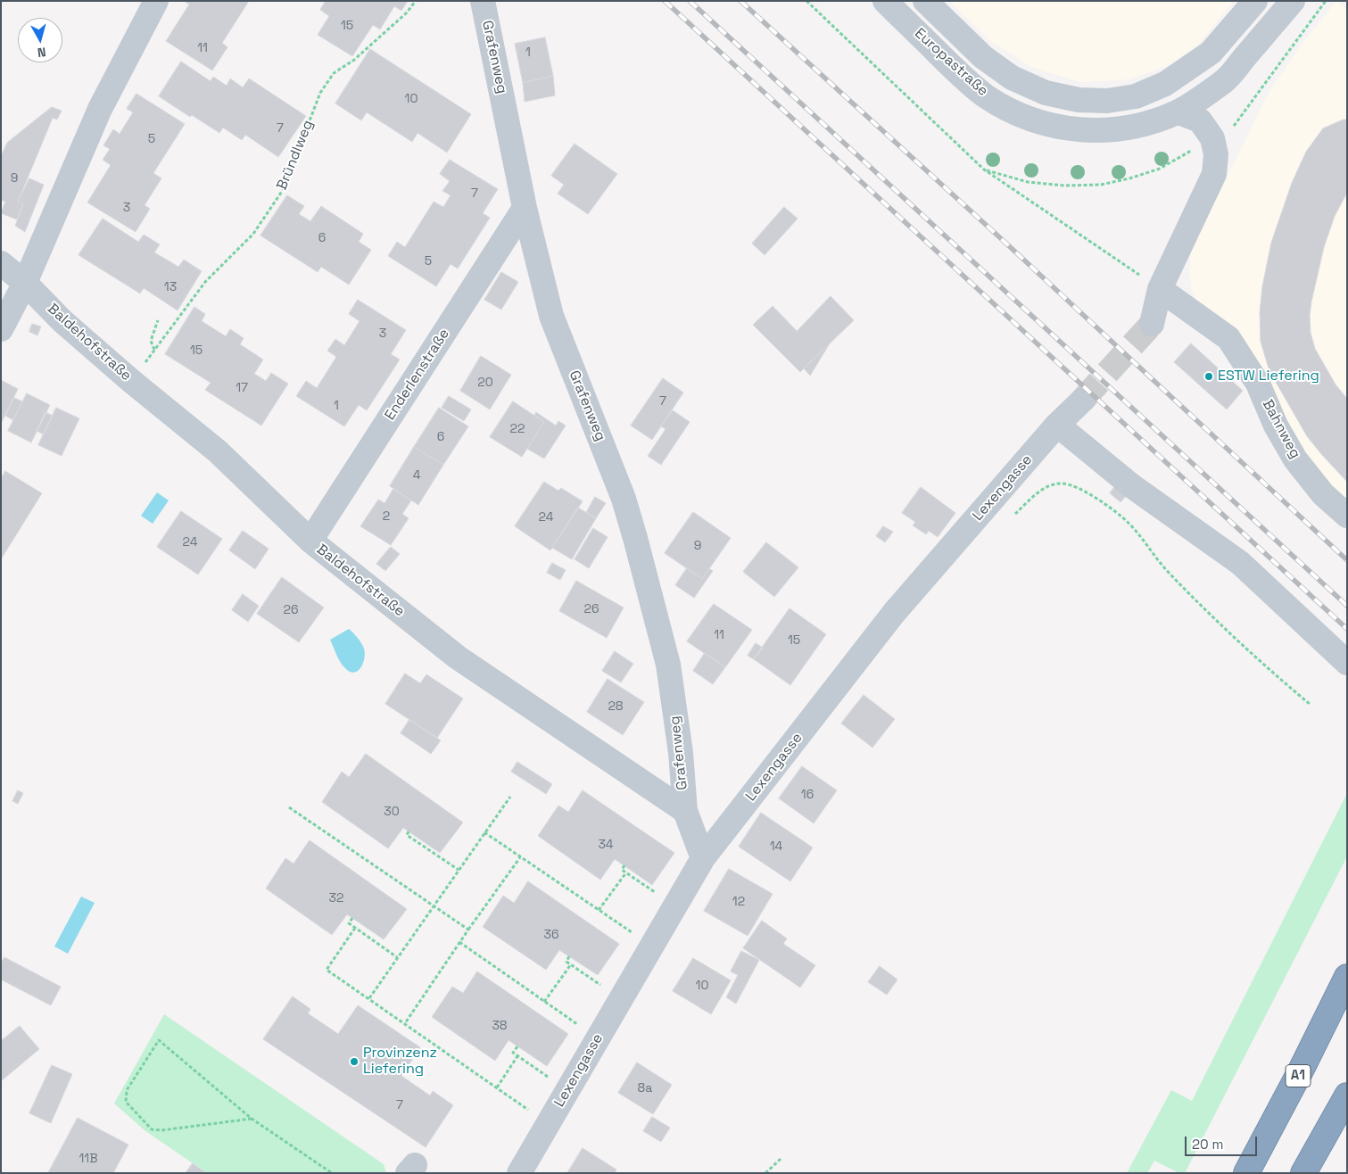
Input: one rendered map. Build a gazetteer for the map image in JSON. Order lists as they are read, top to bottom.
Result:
{
  "streets": {
    "highway": ["A1"],
    "street": [
      "Grafenweg",
      "Europastraße",
      "Baldehofstraße",
      "Enderlenstraße",
      "Bahnweg",
      "Lexengasse"
    ],
    "path": ["Bründlweg"]
  },
  "crossings": [
    ["Grafenweg", "Baldehofstraße"],
    ["Grafenweg", "Enderlenstraße"],
    ["Bründlweg", "Baldehofstraße"],
    ["Baldehofstraße", "Enderlenstraße"]
  ],
  "places": ["ESTW Liefering", "Provinzenz Liefering"],
  "house_numbers": [
    "15",
    "11",
    "1",
    "10",
    "7",
    "5",
    "9",
    "7",
    "3",
    "6",
    "5",
    "13",
    "3",
    "15",
    "20",
    "17",
    "7",
    "1",
    "22",
    "6",
    "4",
    "2",
    "24",
    "24",
    "9",
    "26",
    "26",
    "11",
    "15",
    "28",
    "16",
    "30",
    "34",
    "14",
    "32",
    "12",
    "36",
    "10",
    "38",
    "8a",
    "7",
    "11B"
  ],
  "scale_bar": "20 m",
  "north": "bottom"
}
